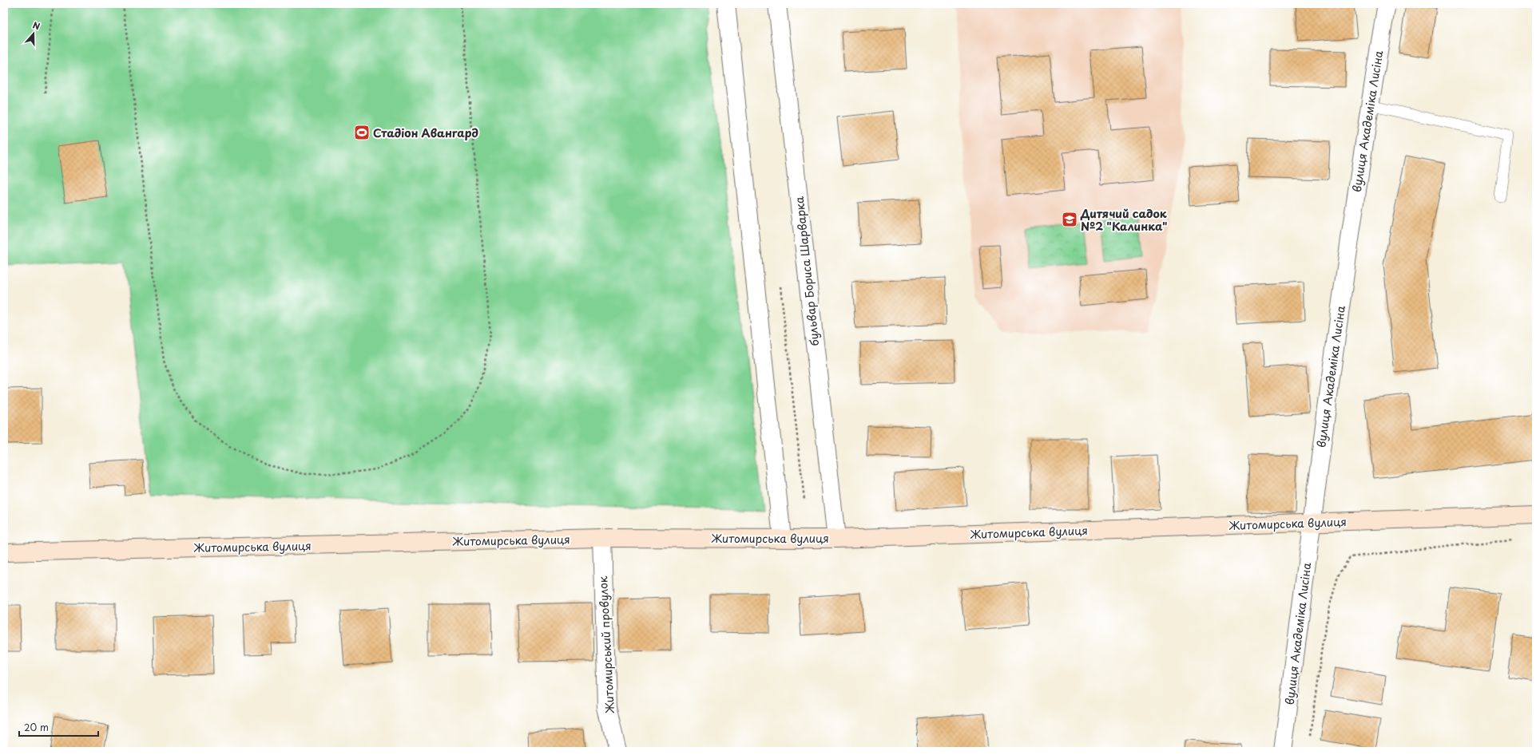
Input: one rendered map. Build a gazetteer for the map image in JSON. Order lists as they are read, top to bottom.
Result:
{
  "streets": {
    "main road": ["Житомирська вулиця"],
    "street": ["вулиця Академіка Лисіна", "бульвар Бориса Шарварка", "Житомирський провулок"]
  },
  "crossings": [
    ["вулиця Академіка Лисіна", "Житомирська вулиця"],
    ["бульвар Бориса Шарварка", "Житомирська вулиця"],
    ["Житомирська вулиця", "Житомирський провулок"]
  ],
  "places": {
    "sports": ["Стадіон Авангард"],
    "school or university": ["Дитячий садок №2 \"Калинка\""]
  },
  "scale_bar": "20 m",
  "north": "top"
}
